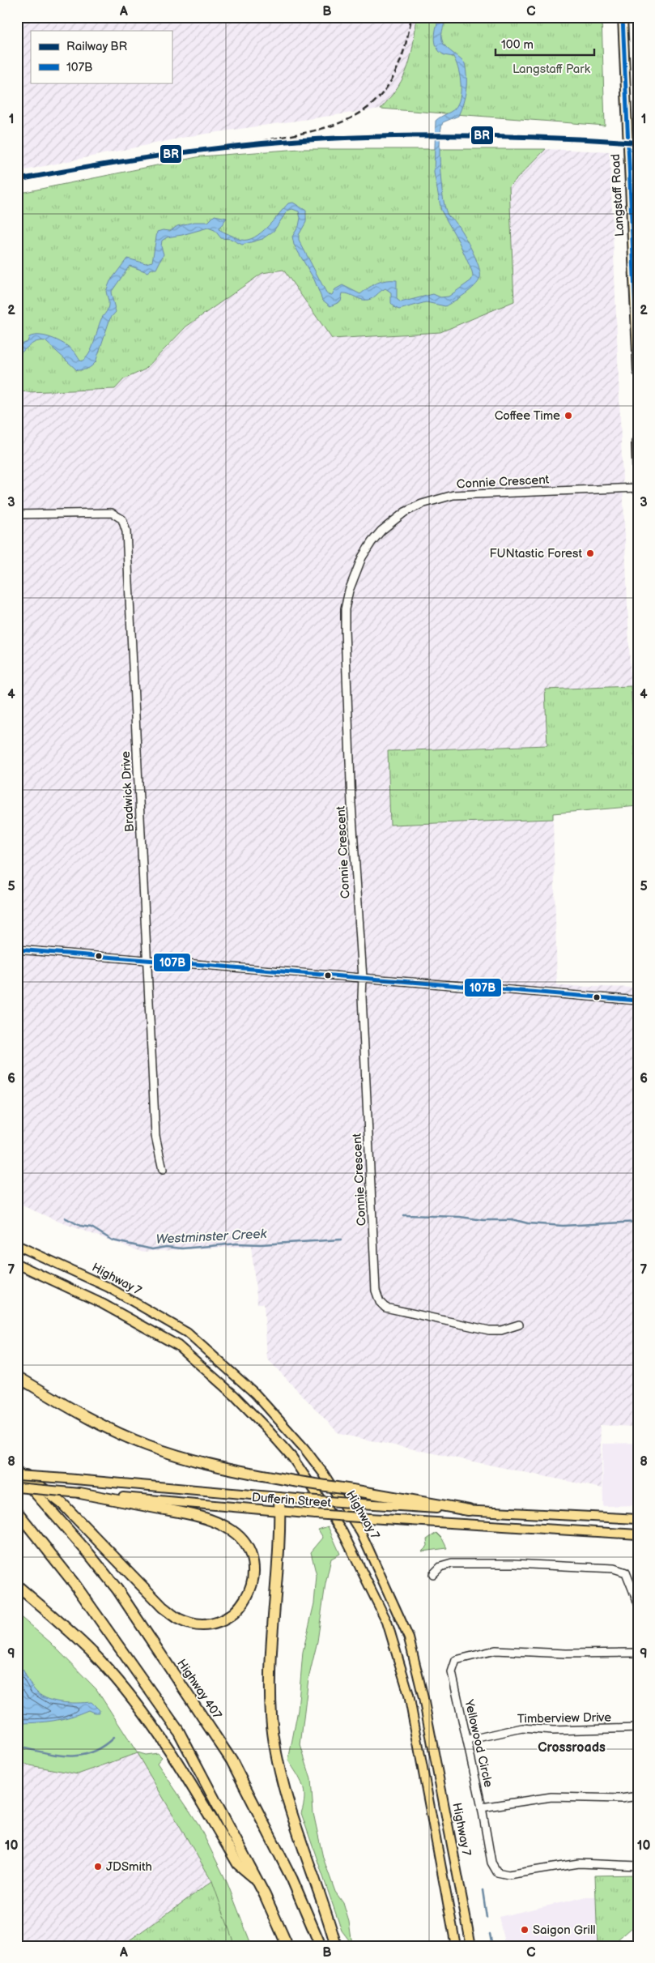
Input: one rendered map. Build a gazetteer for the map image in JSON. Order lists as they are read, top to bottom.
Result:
{
  "streets": {
    "highway": ["Highway 407"],
    "main road": ["Langstaff Road", "Highway 7", "Dufferin Street"],
    "street": [
      "Connie Crescent",
      "Bradwick Drive",
      "Timberview Drive",
      "Yellowood Circle"
    ]
  },
  "crossings": [
    ["Timberview Drive", "Yellowood Circle"]
  ],
  "districts": ["Crossroads"],
  "water": ["Westminster Creek"],
  "parks": ["Langstaff Park"],
  "places": [
    "Coffee Time",
    "FUNtastic Forest",
    "JDSmith",
    "Saigon Grill"
  ],
  "lines": ["transit line 107B", "rail line BR"],
  "legend": ["Railway BR", "107B"],
  "scale_bar": "100 m",
  "grid": {
    "columns": ["A", "B", "C"],
    "rows": [
      "1",
      "2",
      "3",
      "4",
      "5",
      "6",
      "7",
      "8",
      "9",
      "10"
    ]
  }
}
